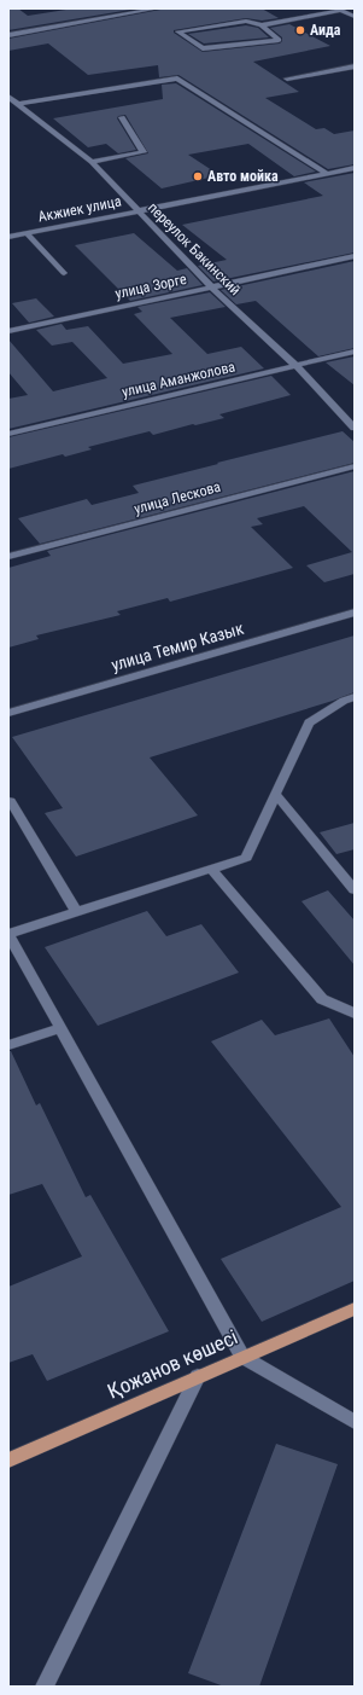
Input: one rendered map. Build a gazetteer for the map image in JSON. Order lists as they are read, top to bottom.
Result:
{
  "streets": {
    "main road": ["Қожанов көшесі"],
    "street": [
      "Акжиек улица",
      "переулок Бакинский",
      "улица Зорге",
      "улица Аманжолова",
      "улица Лескова",
      "улица Темир Казык"
    ]
  },
  "crossings": [
    ["Акжиек улица", "переулок Бакинский"],
    ["переулок Бакинский", "улица Зорге"],
    ["переулок Бакинский", "улица Аманжолова"]
  ],
  "places": ["Аида", "Авто мойка"]
}
